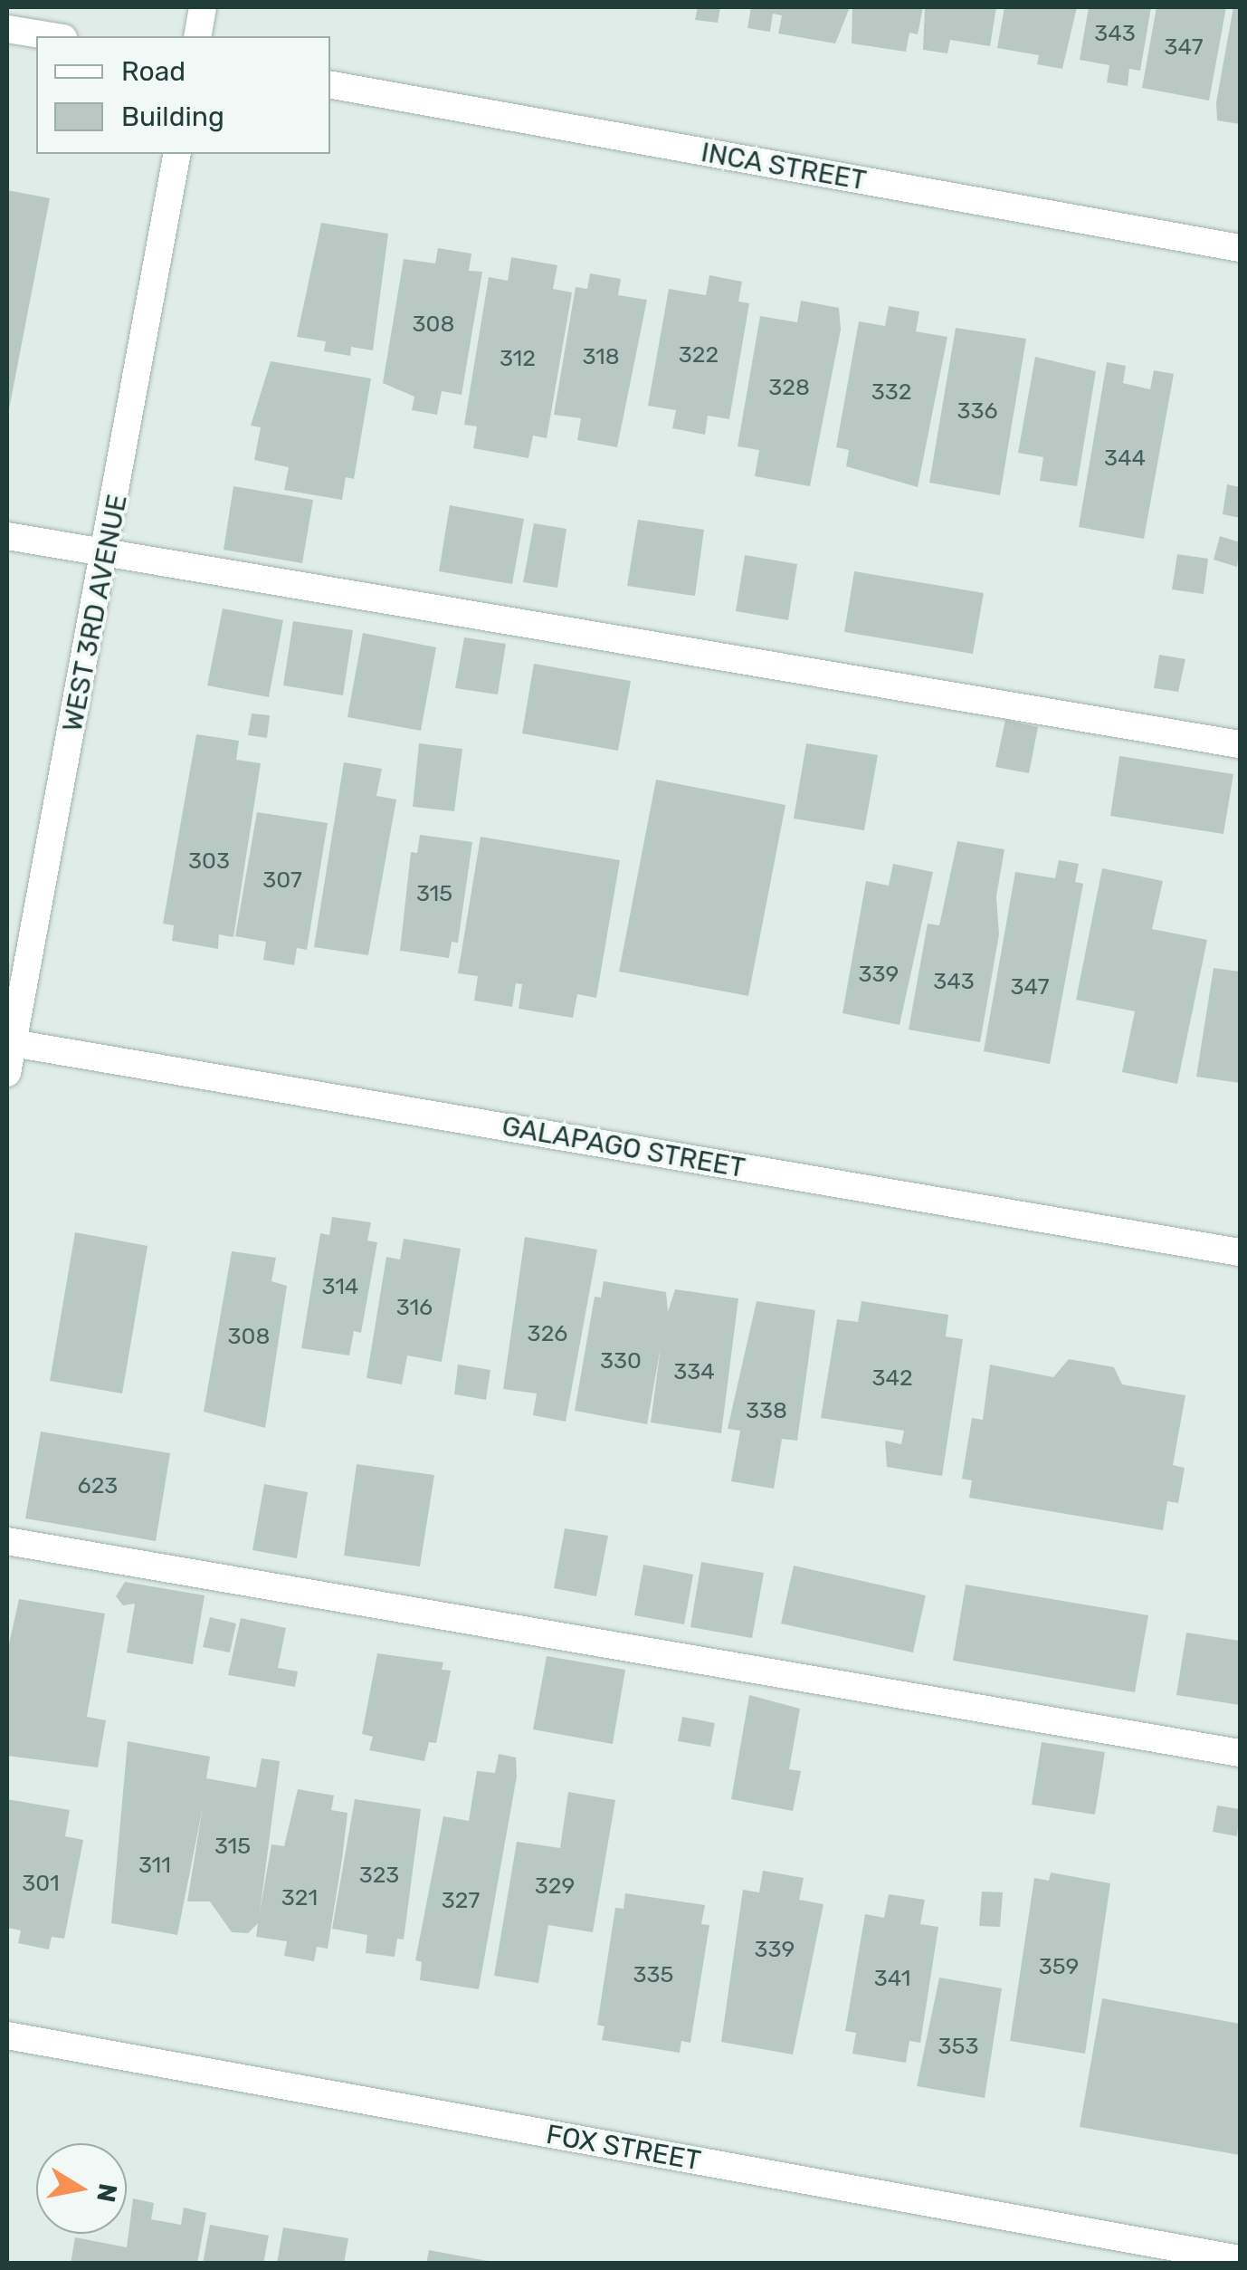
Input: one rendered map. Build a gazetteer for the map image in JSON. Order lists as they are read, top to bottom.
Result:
{
  "streets": {
    "street": [
      "INCA STREET",
      "WEST 3RD AVENUE",
      "GALAPAGO STREET",
      "FOX STREET"
    ]
  },
  "crossings": [
    ["WEST 3RD AVENUE", "GALAPAGO STREET"]
  ],
  "house_numbers": [
    "343",
    "347",
    "308",
    "322",
    "318",
    "312",
    "328",
    "332",
    "336",
    "344",
    "303",
    "307",
    "315",
    "339",
    "343",
    "347",
    "314",
    "316",
    "326",
    "308",
    "330",
    "334",
    "342",
    "338",
    "623",
    "315",
    "311",
    "323",
    "301",
    "329",
    "321",
    "327",
    "339",
    "359",
    "335",
    "341",
    "353"
  ],
  "legend": ["Road", "Building"],
  "north": "right"
}
